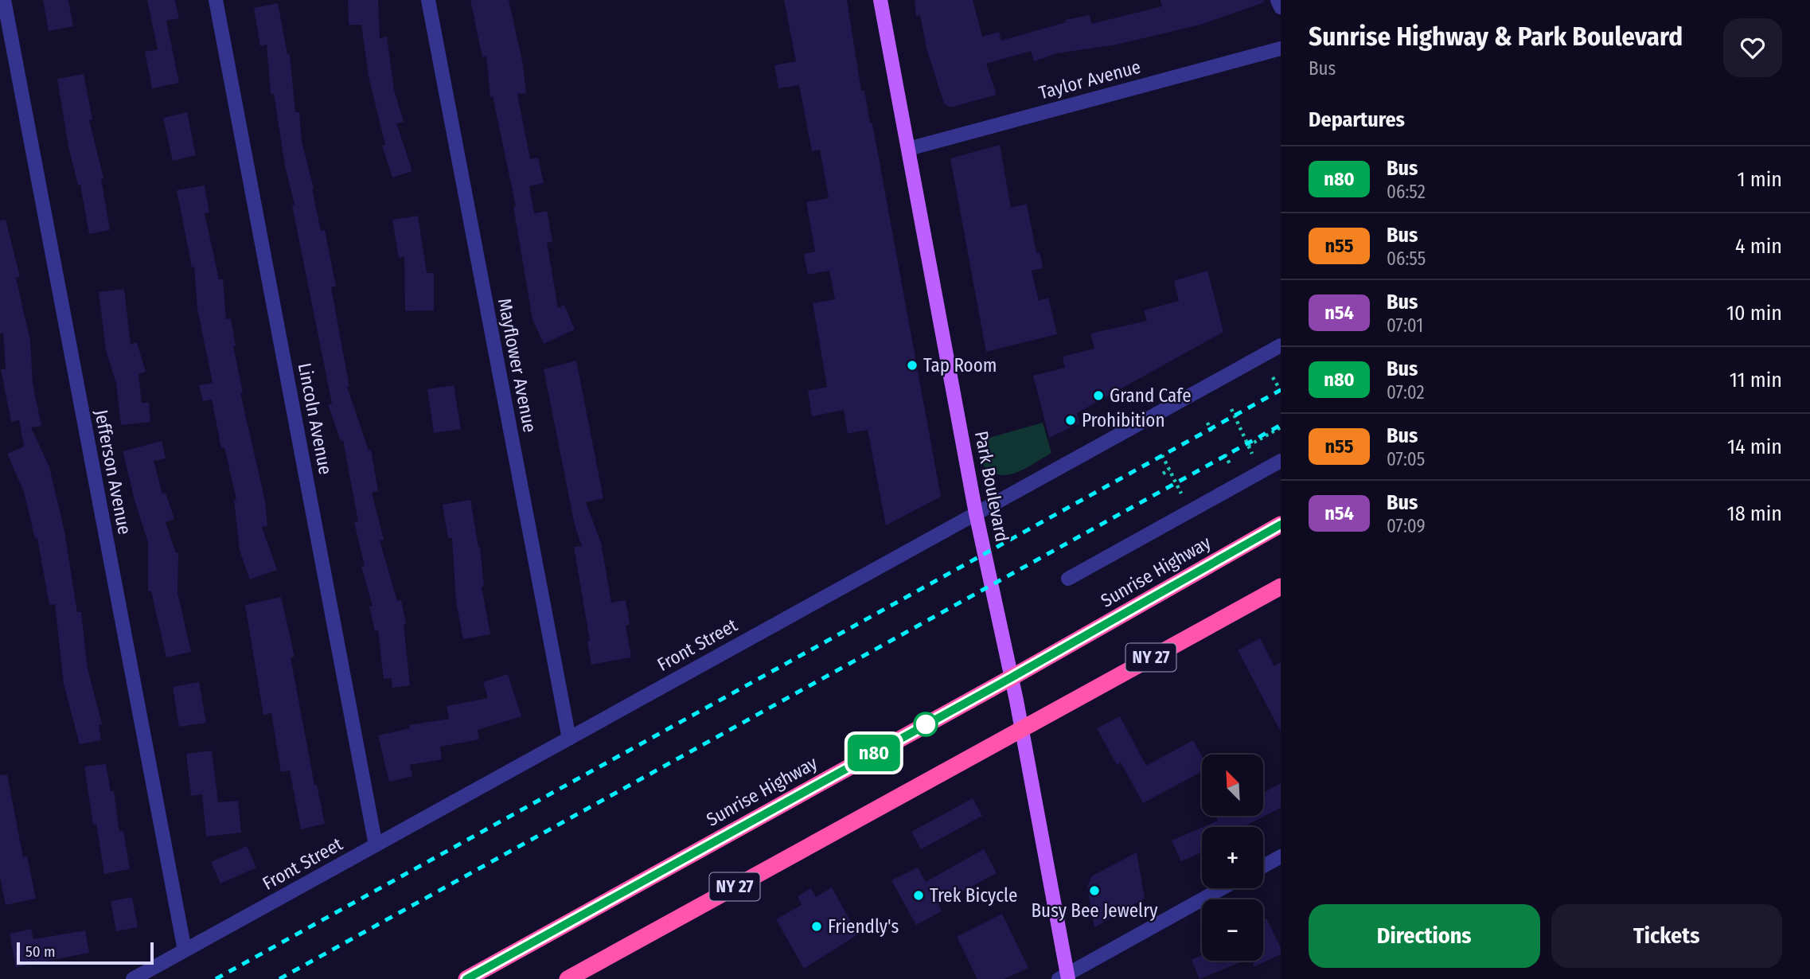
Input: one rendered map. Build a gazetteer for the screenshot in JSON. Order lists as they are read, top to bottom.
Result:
{
  "streets": {
    "highway": ["Sunrise Highway", "NY 27"],
    "main road": ["Park Boulevard"],
    "street": [
      "Taylor Avenue",
      "Mayflower Avenue",
      "Lincoln Avenue",
      "Jefferson Avenue",
      "Front Street"
    ]
  },
  "crossings": [
    ["Taylor Avenue", "Park Boulevard"],
    ["Mayflower Avenue", "Front Street"],
    ["Lincoln Avenue", "Front Street"],
    ["Jefferson Avenue", "Front Street"],
    ["Park Boulevard", "Sunrise Highway"],
    ["Park Boulevard", "Front Street"],
    ["Park Boulevard", "NY 27"]
  ],
  "places": [
    "Tap Room",
    "Grand Cafe",
    "Prohibition",
    "Busy Bee Jewelry",
    "Trek Bicycle",
    "Friendly's"
  ],
  "lines": ["bus line n80"],
  "scale_bar": "50 m",
  "north": "top left",
  "page": {
    "on_map": "n80",
    "heading": [
      ["Sunrise Highway & Park Boulevard", "Bus"],
      "Departures"
    ],
    "list": [
      {
        "mark": "n80",
        "name": "Bus",
        "note": "06:52",
        "value": "1 min"
      },
      {
        "mark": "n55",
        "name": "Bus",
        "note": "06:55",
        "value": "4 min"
      },
      {
        "mark": "n54",
        "name": "Bus",
        "note": "07:01",
        "value": "10 min"
      },
      {
        "mark": "n80",
        "name": "Bus",
        "note": "07:02",
        "value": "11 min"
      },
      {
        "mark": "n55",
        "name": "Bus",
        "note": "07:05",
        "value": "14 min"
      },
      {
        "mark": "n54",
        "name": "Bus",
        "note": "07:09",
        "value": "18 min"
      }
    ],
    "map_buttons": ["+", "−"],
    "buttons": ["Directions", "Tickets"],
    "scale": "50 m"
  }
}
